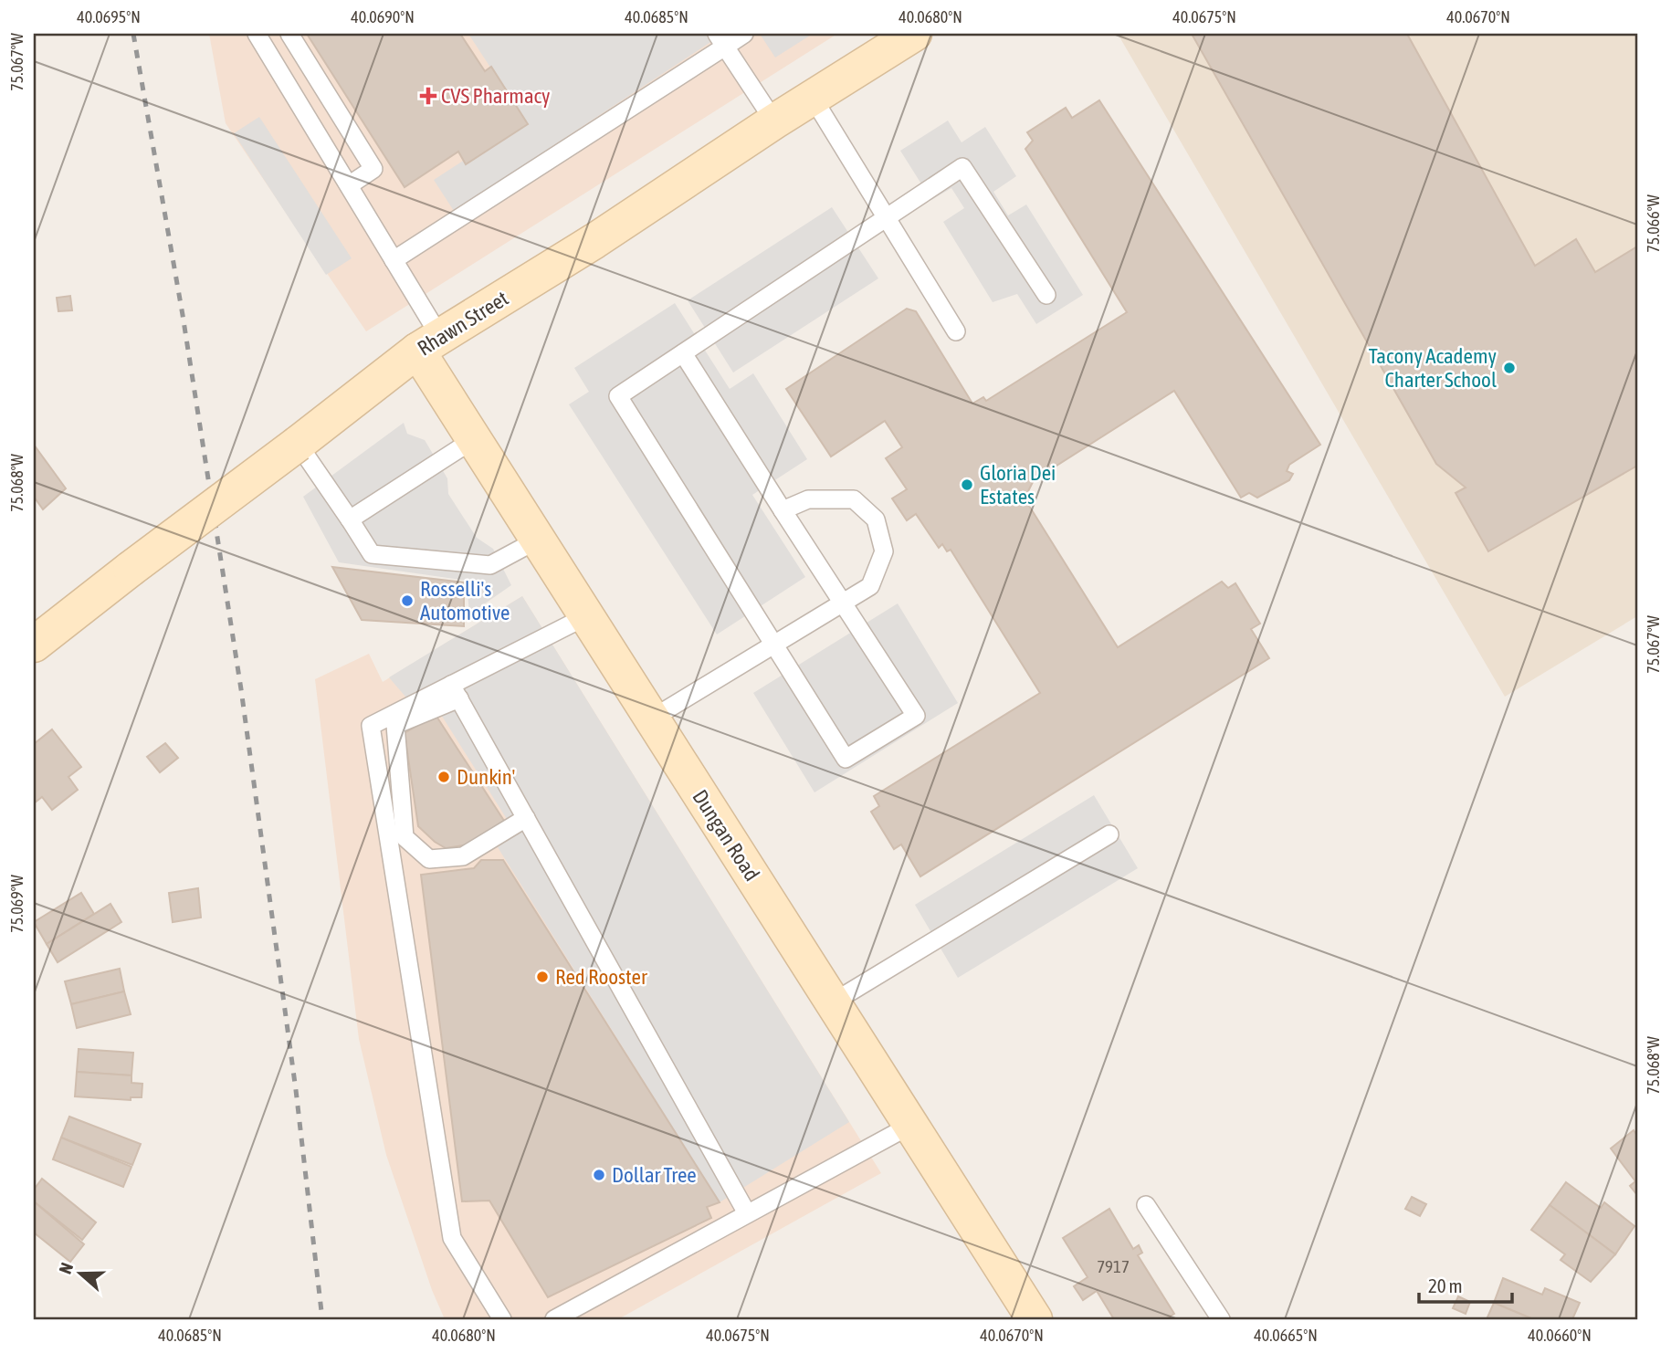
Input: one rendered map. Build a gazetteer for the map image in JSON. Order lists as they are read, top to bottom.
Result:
{
  "streets": {
    "street": ["Rhawn Street", "Dungan Road"]
  },
  "crossings": [
    ["Rhawn Street", "Dungan Road"]
  ],
  "places": {
    "health": ["CVS Pharmacy"],
    "other": [
      "Tacony Academy Charter School",
      "Gloria Dei Estates",
      "Rosselli's Automotive",
      "Dunkin'",
      "Red Rooster",
      "Dollar Tree"
    ]
  },
  "house_numbers": ["7917"],
  "scale_bar": "20 m",
  "north": "left",
  "coordinates": [
    "40.0695°N",
    "40.0690°N",
    "40.0685°N",
    "40.0680°N",
    "40.0675°N",
    "40.0670°N",
    "75.067°W",
    "75.066°W",
    "75.068°W",
    "75.069°W",
    "40.0665°N",
    "40.0660°N"
  ]
}
